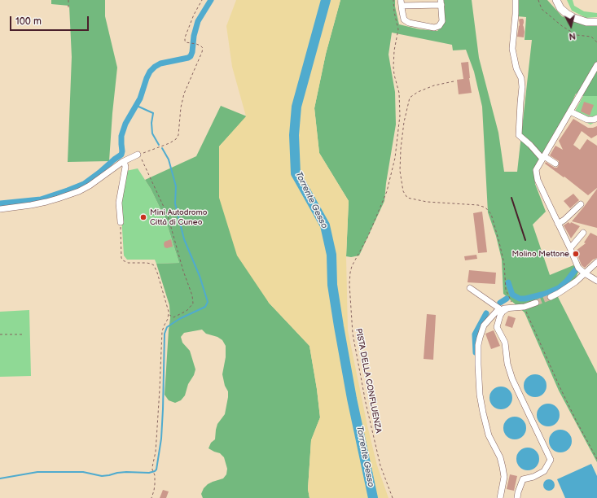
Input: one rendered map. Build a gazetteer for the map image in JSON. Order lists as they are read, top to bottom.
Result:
{
  "streets": {
    "path": ["PISTA DELLA CONFLUENZA"]
  },
  "water": ["Torrente Gesso"],
  "places": ["Mini Autodromo Città di Cuneo", "Molino Mettone"],
  "scale_bar": "100 m",
  "north": "bottom"
}
